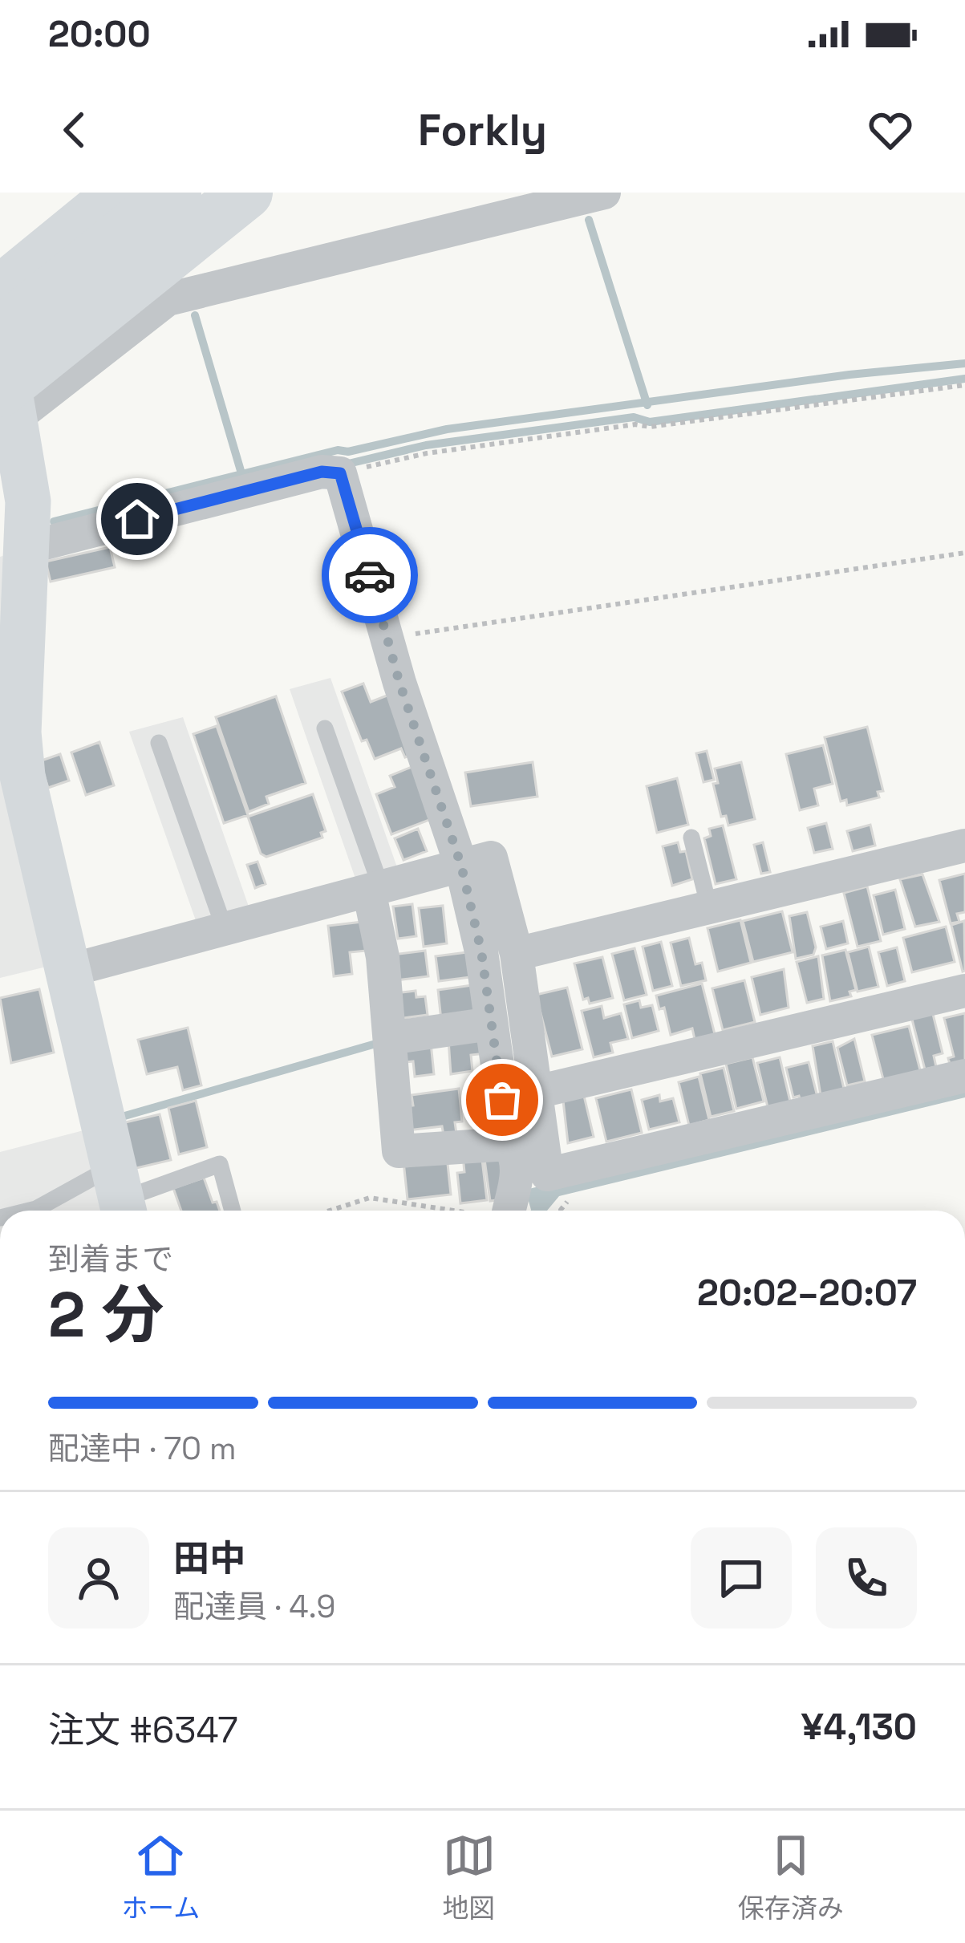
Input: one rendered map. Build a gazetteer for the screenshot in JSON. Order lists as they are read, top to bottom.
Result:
{
  "page": {
    "status": "20:00",
    "header": "Forkly",
    "heading": ["2 分", "到着まで", "20:02–20:07"],
    "panel": [
      "田中",
      "配達員 · 4.9",
      "注文 #6347",
      "¥4,130"
    ],
    "bar": "配達中 · 70 m",
    "tabs": ["ホーム", "地図", "保存済み"]
  }
}
